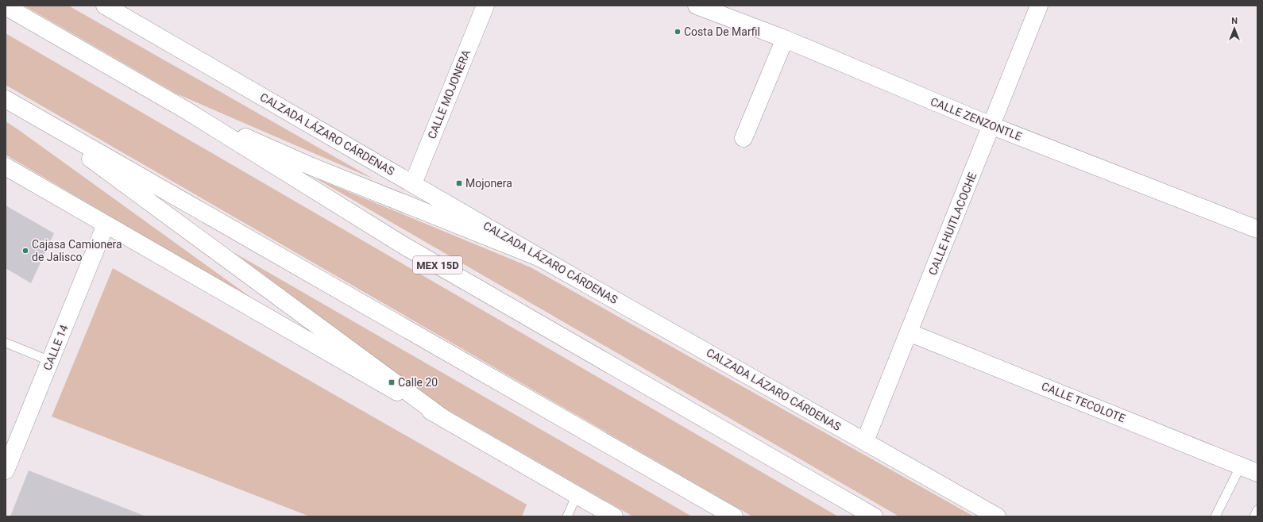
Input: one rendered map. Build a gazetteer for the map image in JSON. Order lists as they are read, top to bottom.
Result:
{
  "streets": {
    "main road": [
      "CALLE MOJONERA",
      "CALLE ZENZONTLE",
      "CALZADA LÁZARO CÁRDENAS",
      "CALLE HUITLACOCHE",
      "MEX 15D",
      "CALLE 14",
      "CALLE TECOLOTE"
    ]
  },
  "crossings": [
    ["CALLE MOJONERA", "CALZADA LÁZARO CÁRDENAS"],
    ["CALLE ZENZONTLE", "CALLE HUITLACOCHE"],
    ["CALZADA LÁZARO CÁRDENAS", "CALLE HUITLACOCHE"],
    ["CALLE HUITLACOCHE", "CALLE TECOLOTE"]
  ],
  "places": {
    "other": ["Costa De Marfil", "Cajasa Camionera de Jalisco"],
    "transit": ["Mojonera", "Calle 20"]
  },
  "north": "top"
}
